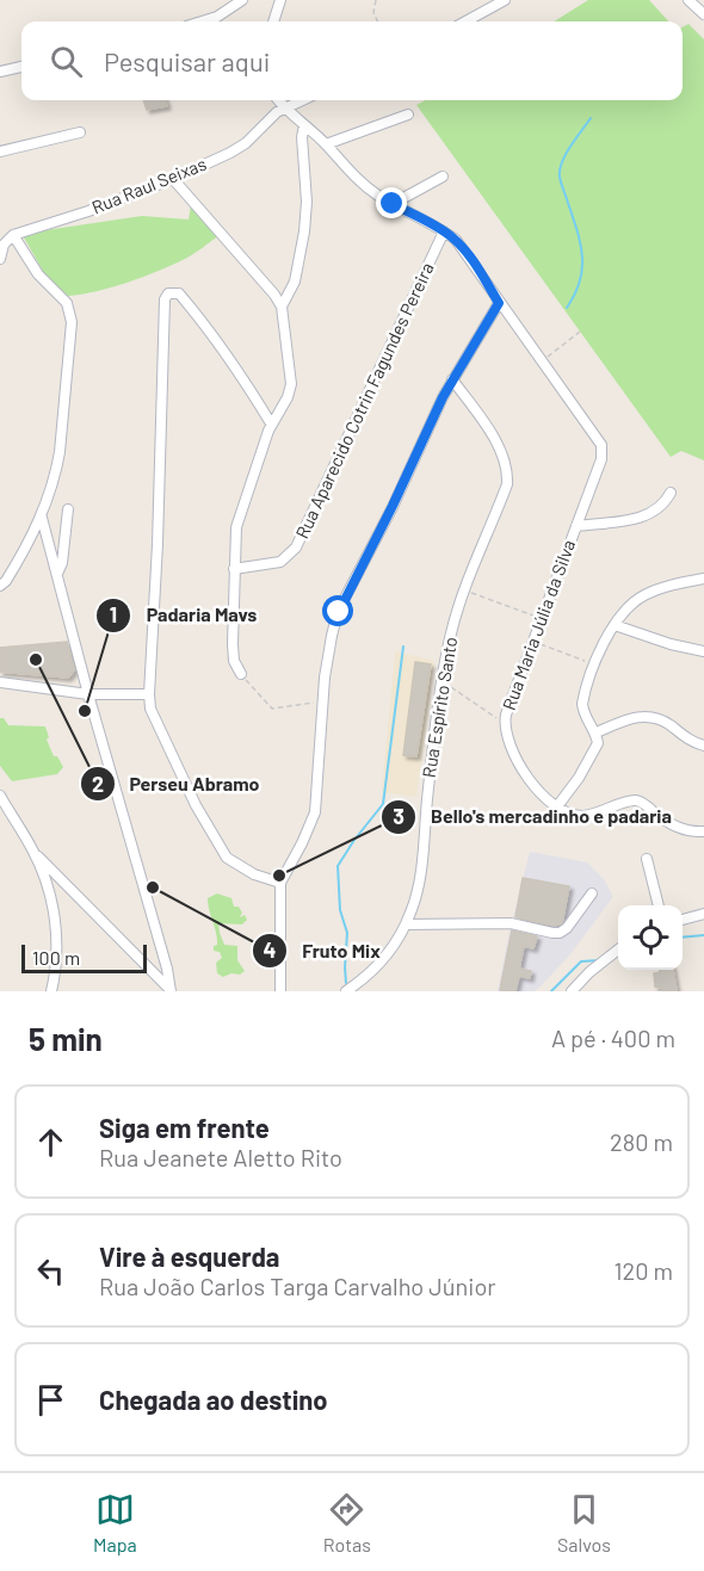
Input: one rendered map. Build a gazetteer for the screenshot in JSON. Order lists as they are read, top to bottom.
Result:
{
  "streets": {
    "street": [
      "Rua Raul Seixas",
      "Rua Aparecido Cotrin Fagundes Pereira",
      "Rua Maria Júlia da Silva",
      "Rua Espírito Santo"
    ]
  },
  "crossings": [
    ["Rua Raul Seixas", "Rua Maria Júlia da Silva"],
    ["Rua Aparecido Cotrin Fagundes Pereira", "Rua Maria Júlia da Silva"]
  ],
  "places": [
    "Perseu Abramo",
    "Padaria Mavs",
    "Bello's mercadinho e padaria",
    "Fruto Mix"
  ],
  "scale_bar": "100 m",
  "page": {
    "search": "Pesquisar aqui",
    "scale": "100 m",
    "heading": ["5 min", "A pé · 400 m"],
    "list": [
      ["Siga em frente", "Rua Jeanete Aletto Rito", "280 m"],
      ["Vire à esquerda", "Rua João Carlos Targa Carvalho Júnior", "120 m"],
      "Chegada ao destino"
    ],
    "nav": ["Mapa", "Rotas", "Salvos"]
  }
}
